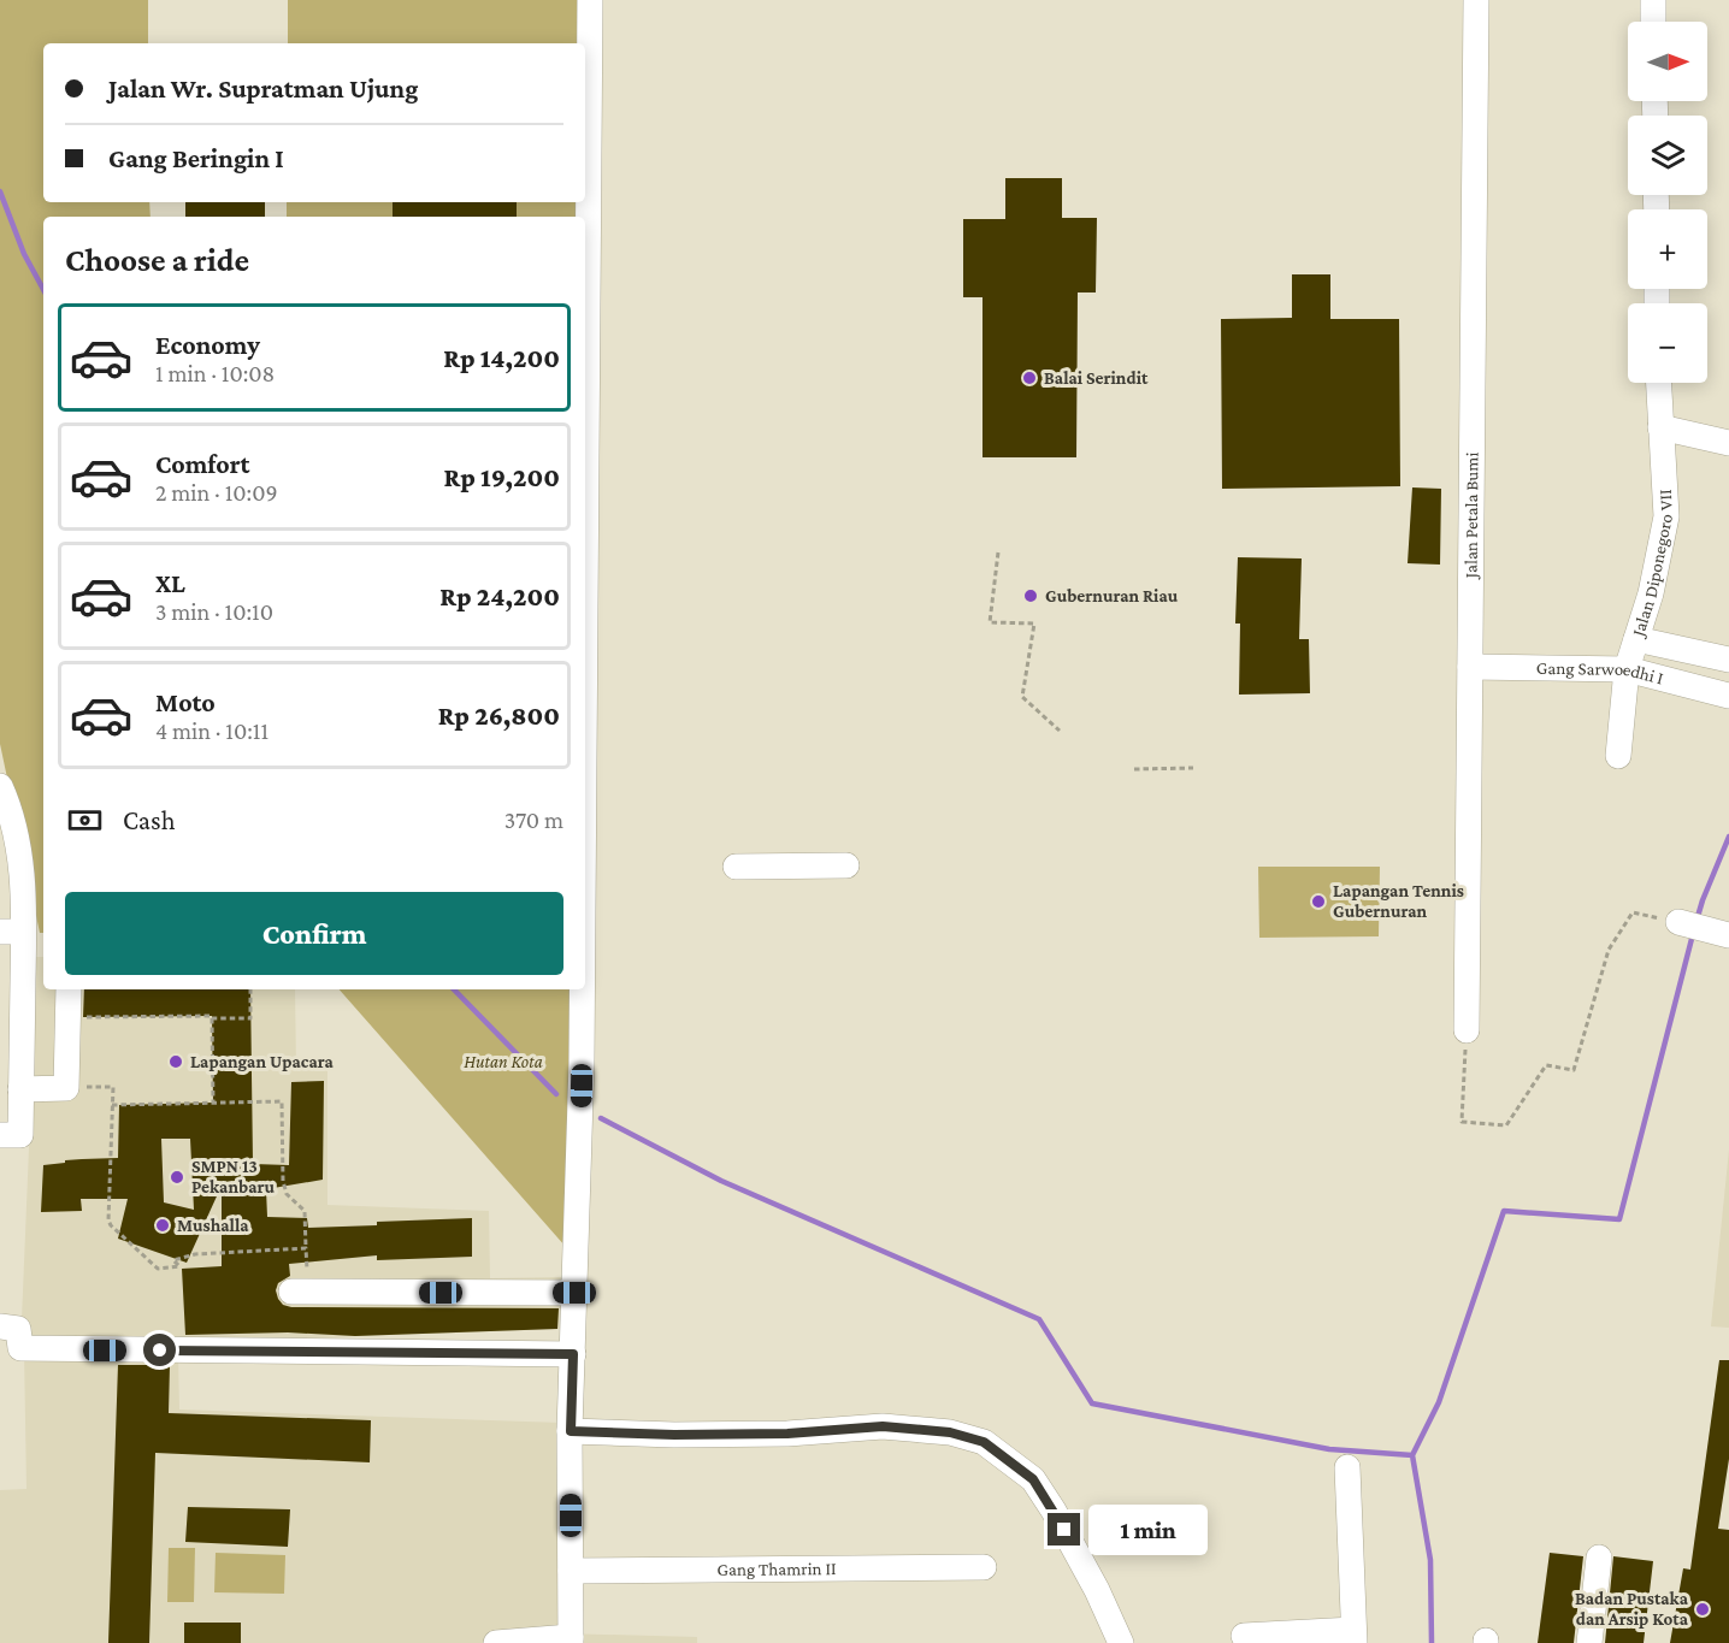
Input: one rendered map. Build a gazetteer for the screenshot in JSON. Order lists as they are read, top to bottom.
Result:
{
  "streets": {
    "street": [
      "Jalan Petala Bumi",
      "Jalan Diponegoro VII",
      "Gang Sarwoedhi I",
      "Gang Thamrin II"
    ]
  },
  "crossings": [
    ["Jalan Petala Bumi", "Gang Sarwoedhi I"],
    ["Jalan Diponegoro VII", "Gang Sarwoedhi I"]
  ],
  "parks": ["Hutan Kota"],
  "places": [
    "Balai Serindit",
    "Gubernuran Riau",
    "Lapangan Tennis Gubernuran",
    "Lapangan Upacara",
    "SMPN 13 Pekanbaru",
    "Mushalla",
    "Badan Pustaka dan Arsip Kota"
  ],
  "north": "right",
  "page": {
    "map_buttons": ["+", "−"],
    "banner": ["Jalan Wr. Supratman Ujung", "Gang Beringin I"],
    "heading": "Choose a ride",
    "list": [
      {
        "name": "Economy",
        "note": "1 min · 10:08",
        "value": "Rp 14,200"
      },
      {
        "name": "Comfort",
        "note": "2 min · 10:09",
        "value": "Rp 19,200"
      },
      {
        "name": "XL",
        "note": "3 min · 10:10",
        "value": "Rp 24,200"
      },
      {
        "name": "Moto",
        "note": "4 min · 10:11",
        "value": "Rp 26,800"
      }
    ],
    "pay": ["Cash", "370 m"],
    "buttons": "Confirm",
    "bubble": "1 min"
  }
}
